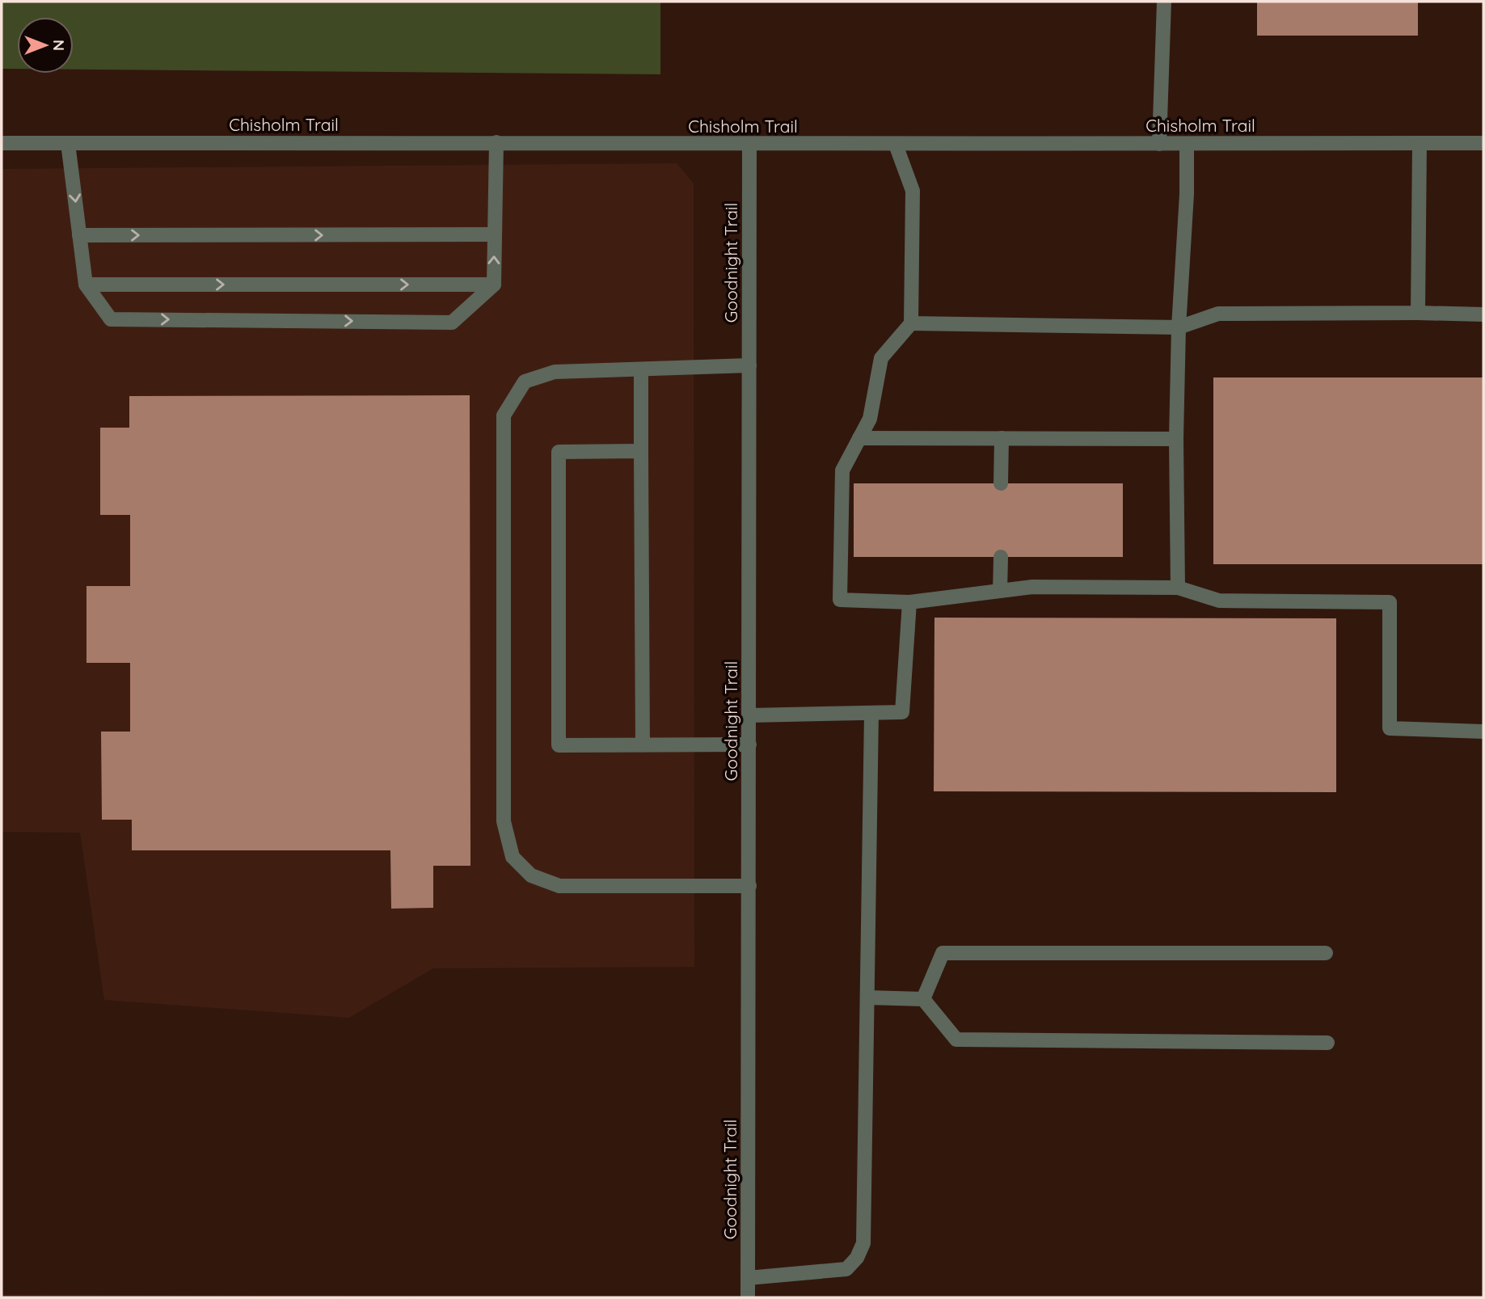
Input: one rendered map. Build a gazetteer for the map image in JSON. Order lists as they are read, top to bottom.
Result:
{
  "streets": {
    "street": ["Chisholm Trail", "Goodnight Trail"]
  },
  "crossings": [
    ["Chisholm Trail", "Goodnight Trail"]
  ],
  "north": "right"
}
